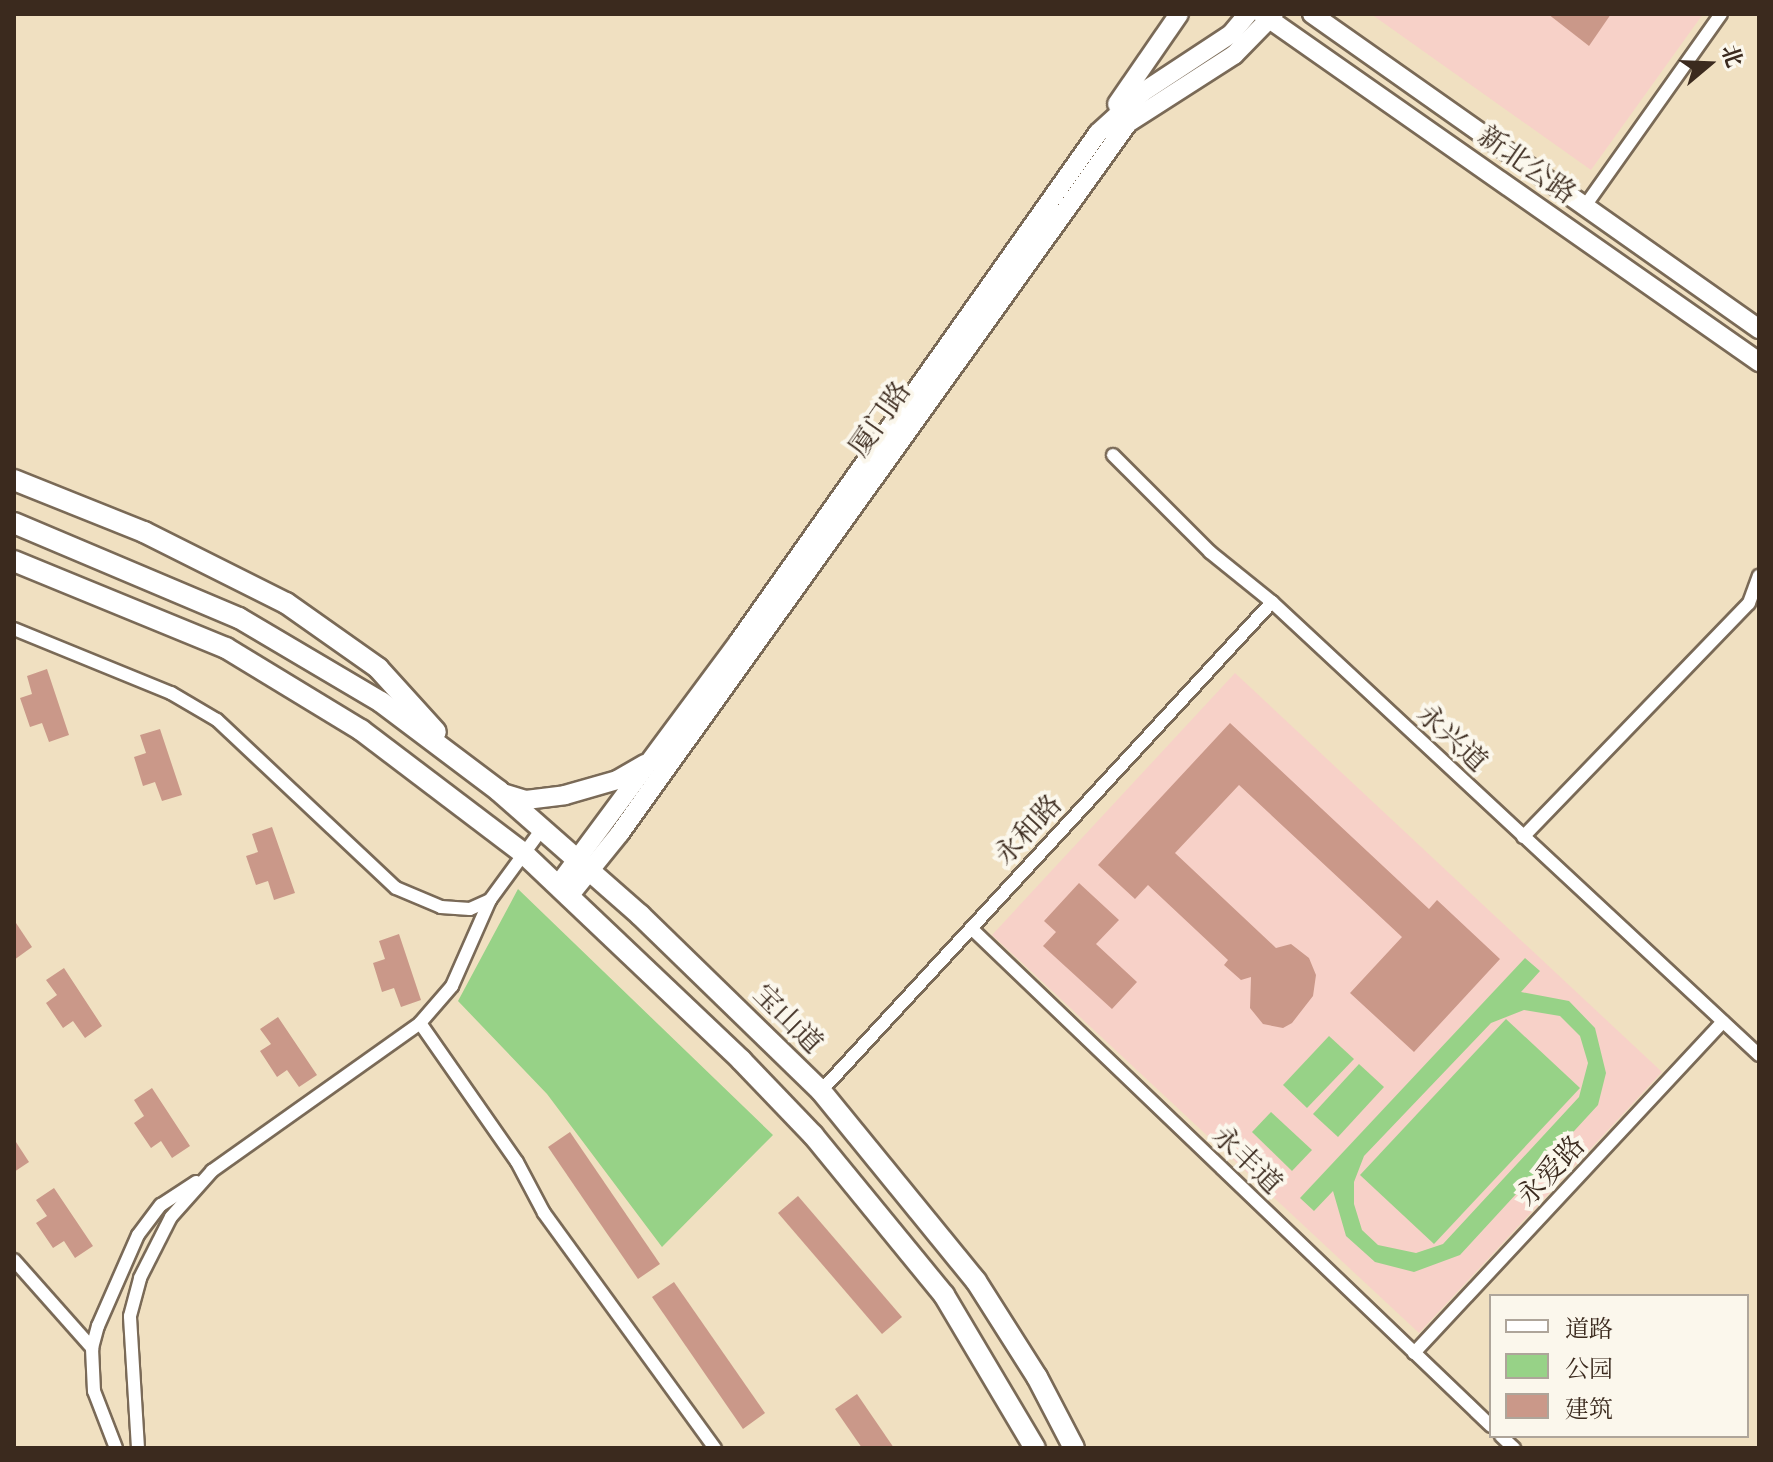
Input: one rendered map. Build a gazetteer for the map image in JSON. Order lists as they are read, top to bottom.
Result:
{
  "streets": {
    "main road": ["宝山道"],
    "street": [
      "新北公路",
      "厦门路",
      "永兴道",
      "永和路",
      "永丰道",
      "永爱路"
    ]
  },
  "crossings": [
    ["新北公路", "厦门路"],
    ["厦门路", "宝山道"],
    ["永兴道", "永和路"],
    ["永兴道", "永爱路"],
    ["永和路", "宝山道"],
    ["永和路", "永丰道"],
    ["永丰道", "永爱路"]
  ],
  "legend": ["道路", "公园", "建筑"],
  "north": "right"
}
